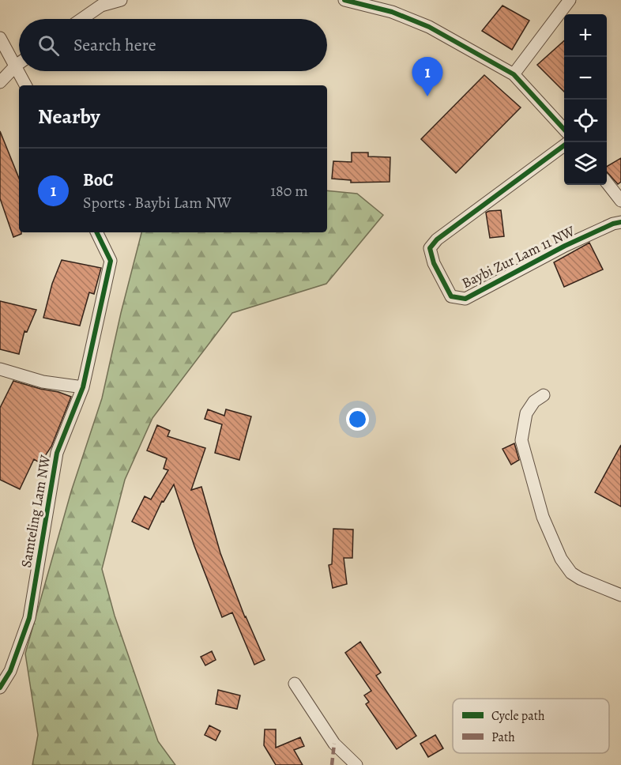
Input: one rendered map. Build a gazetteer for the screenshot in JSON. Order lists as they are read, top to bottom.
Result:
{
  "streets": {
    "street": ["Baybi Zur Lam 11 NW", "Samteling Lam NW"]
  },
  "legend": ["Cycle path", "Path"],
  "page": {
    "map_buttons": ["+", "−"],
    "search": "Search here",
    "pins": "1",
    "heading": "Nearby",
    "list": [
      {
        "mark": "1",
        "name": "BoC",
        "note": "Sports · Baybi Lam NW",
        "value": "180 m"
      }
    ]
  }
}
